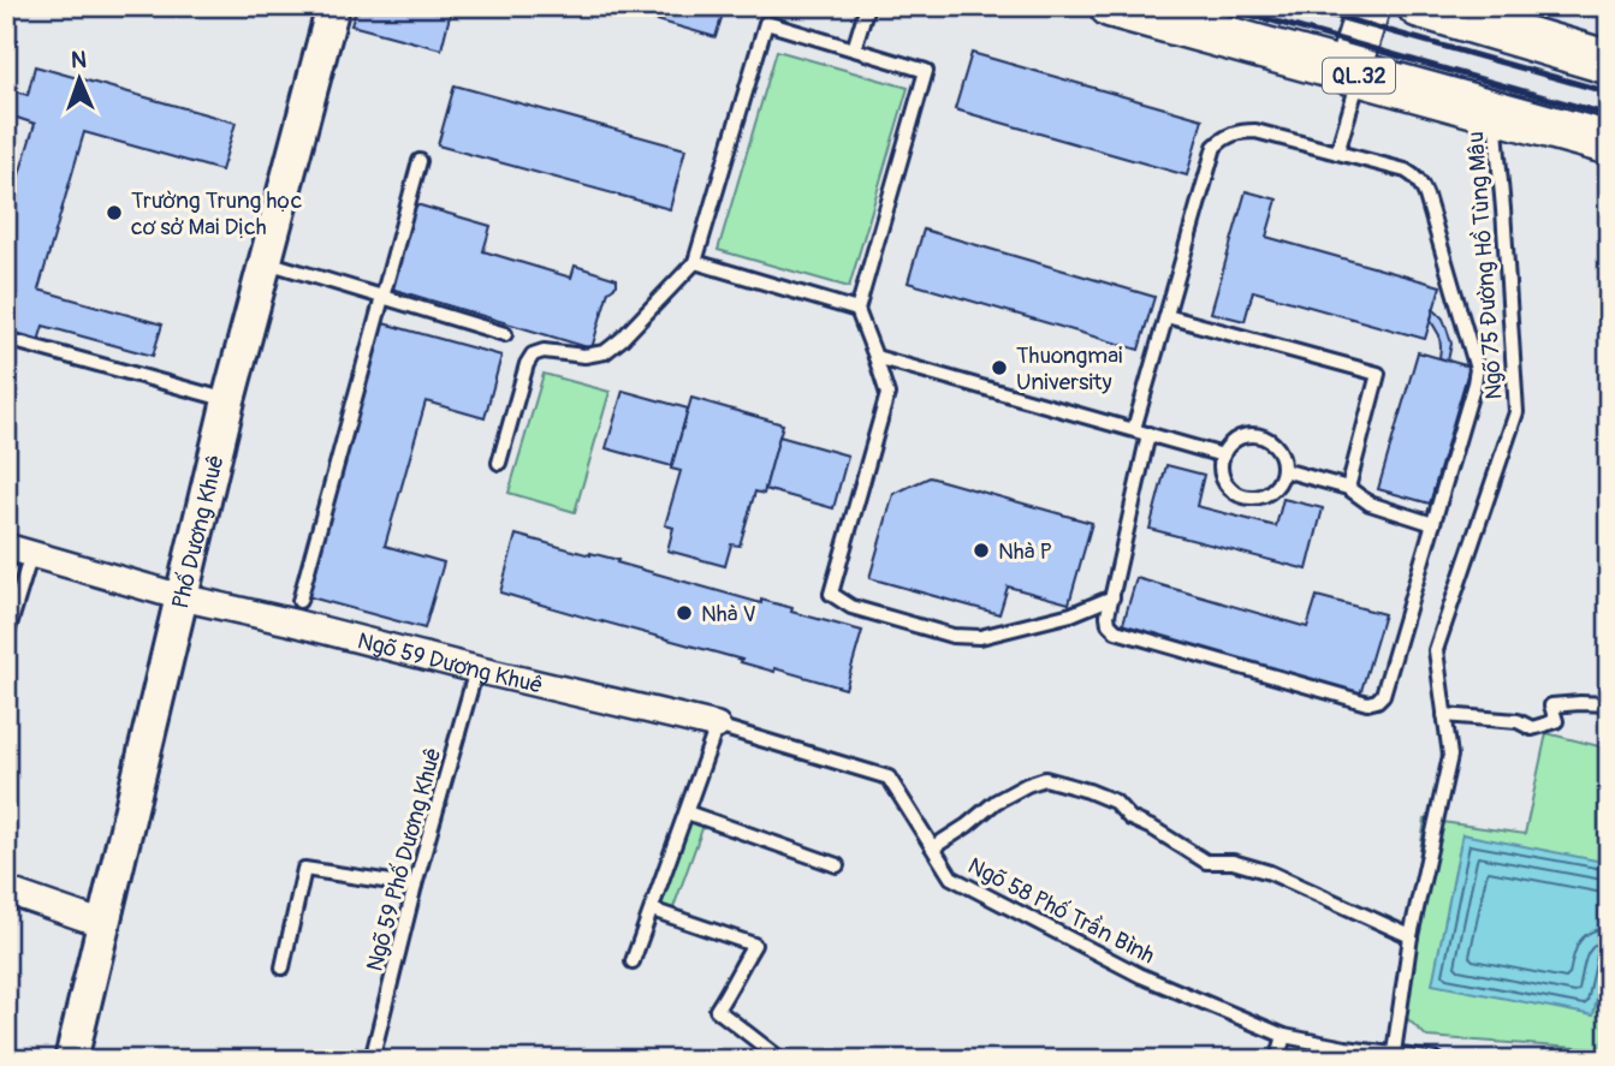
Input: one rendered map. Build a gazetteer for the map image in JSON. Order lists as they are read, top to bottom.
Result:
{
  "streets": {
    "highway": ["QL.32"],
    "street": ["Phố Dương Khuê", "Ngõ 59 Dương Khuê"],
    "lane": ["Ngõ 75 Đường Hồ Tùng Mậu", "Ngõ 59 Phố Dương Khuê", "Ngõ 58 Phố Trần Bình"]
  },
  "crossings": [
    ["QL.32", "Ngõ 75 Đường Hồ Tùng Mậu"],
    ["Ngõ 75 Đường Hồ Tùng Mậu", "Ngõ 58 Phố Trần Bình"],
    ["Phố Dương Khuê", "Ngõ 59 Dương Khuê"],
    ["Ngõ 59 Dương Khuê", "Ngõ 59 Phố Dương Khuê"],
    ["Ngõ 59 Dương Khuê", "Ngõ 58 Phố Trần Bình"]
  ],
  "places": [
    "Trường Trung học cơ sở Mai Dịch",
    "Thuongmai University",
    "Nhà P",
    "Nhà V"
  ],
  "north": "top"
}
